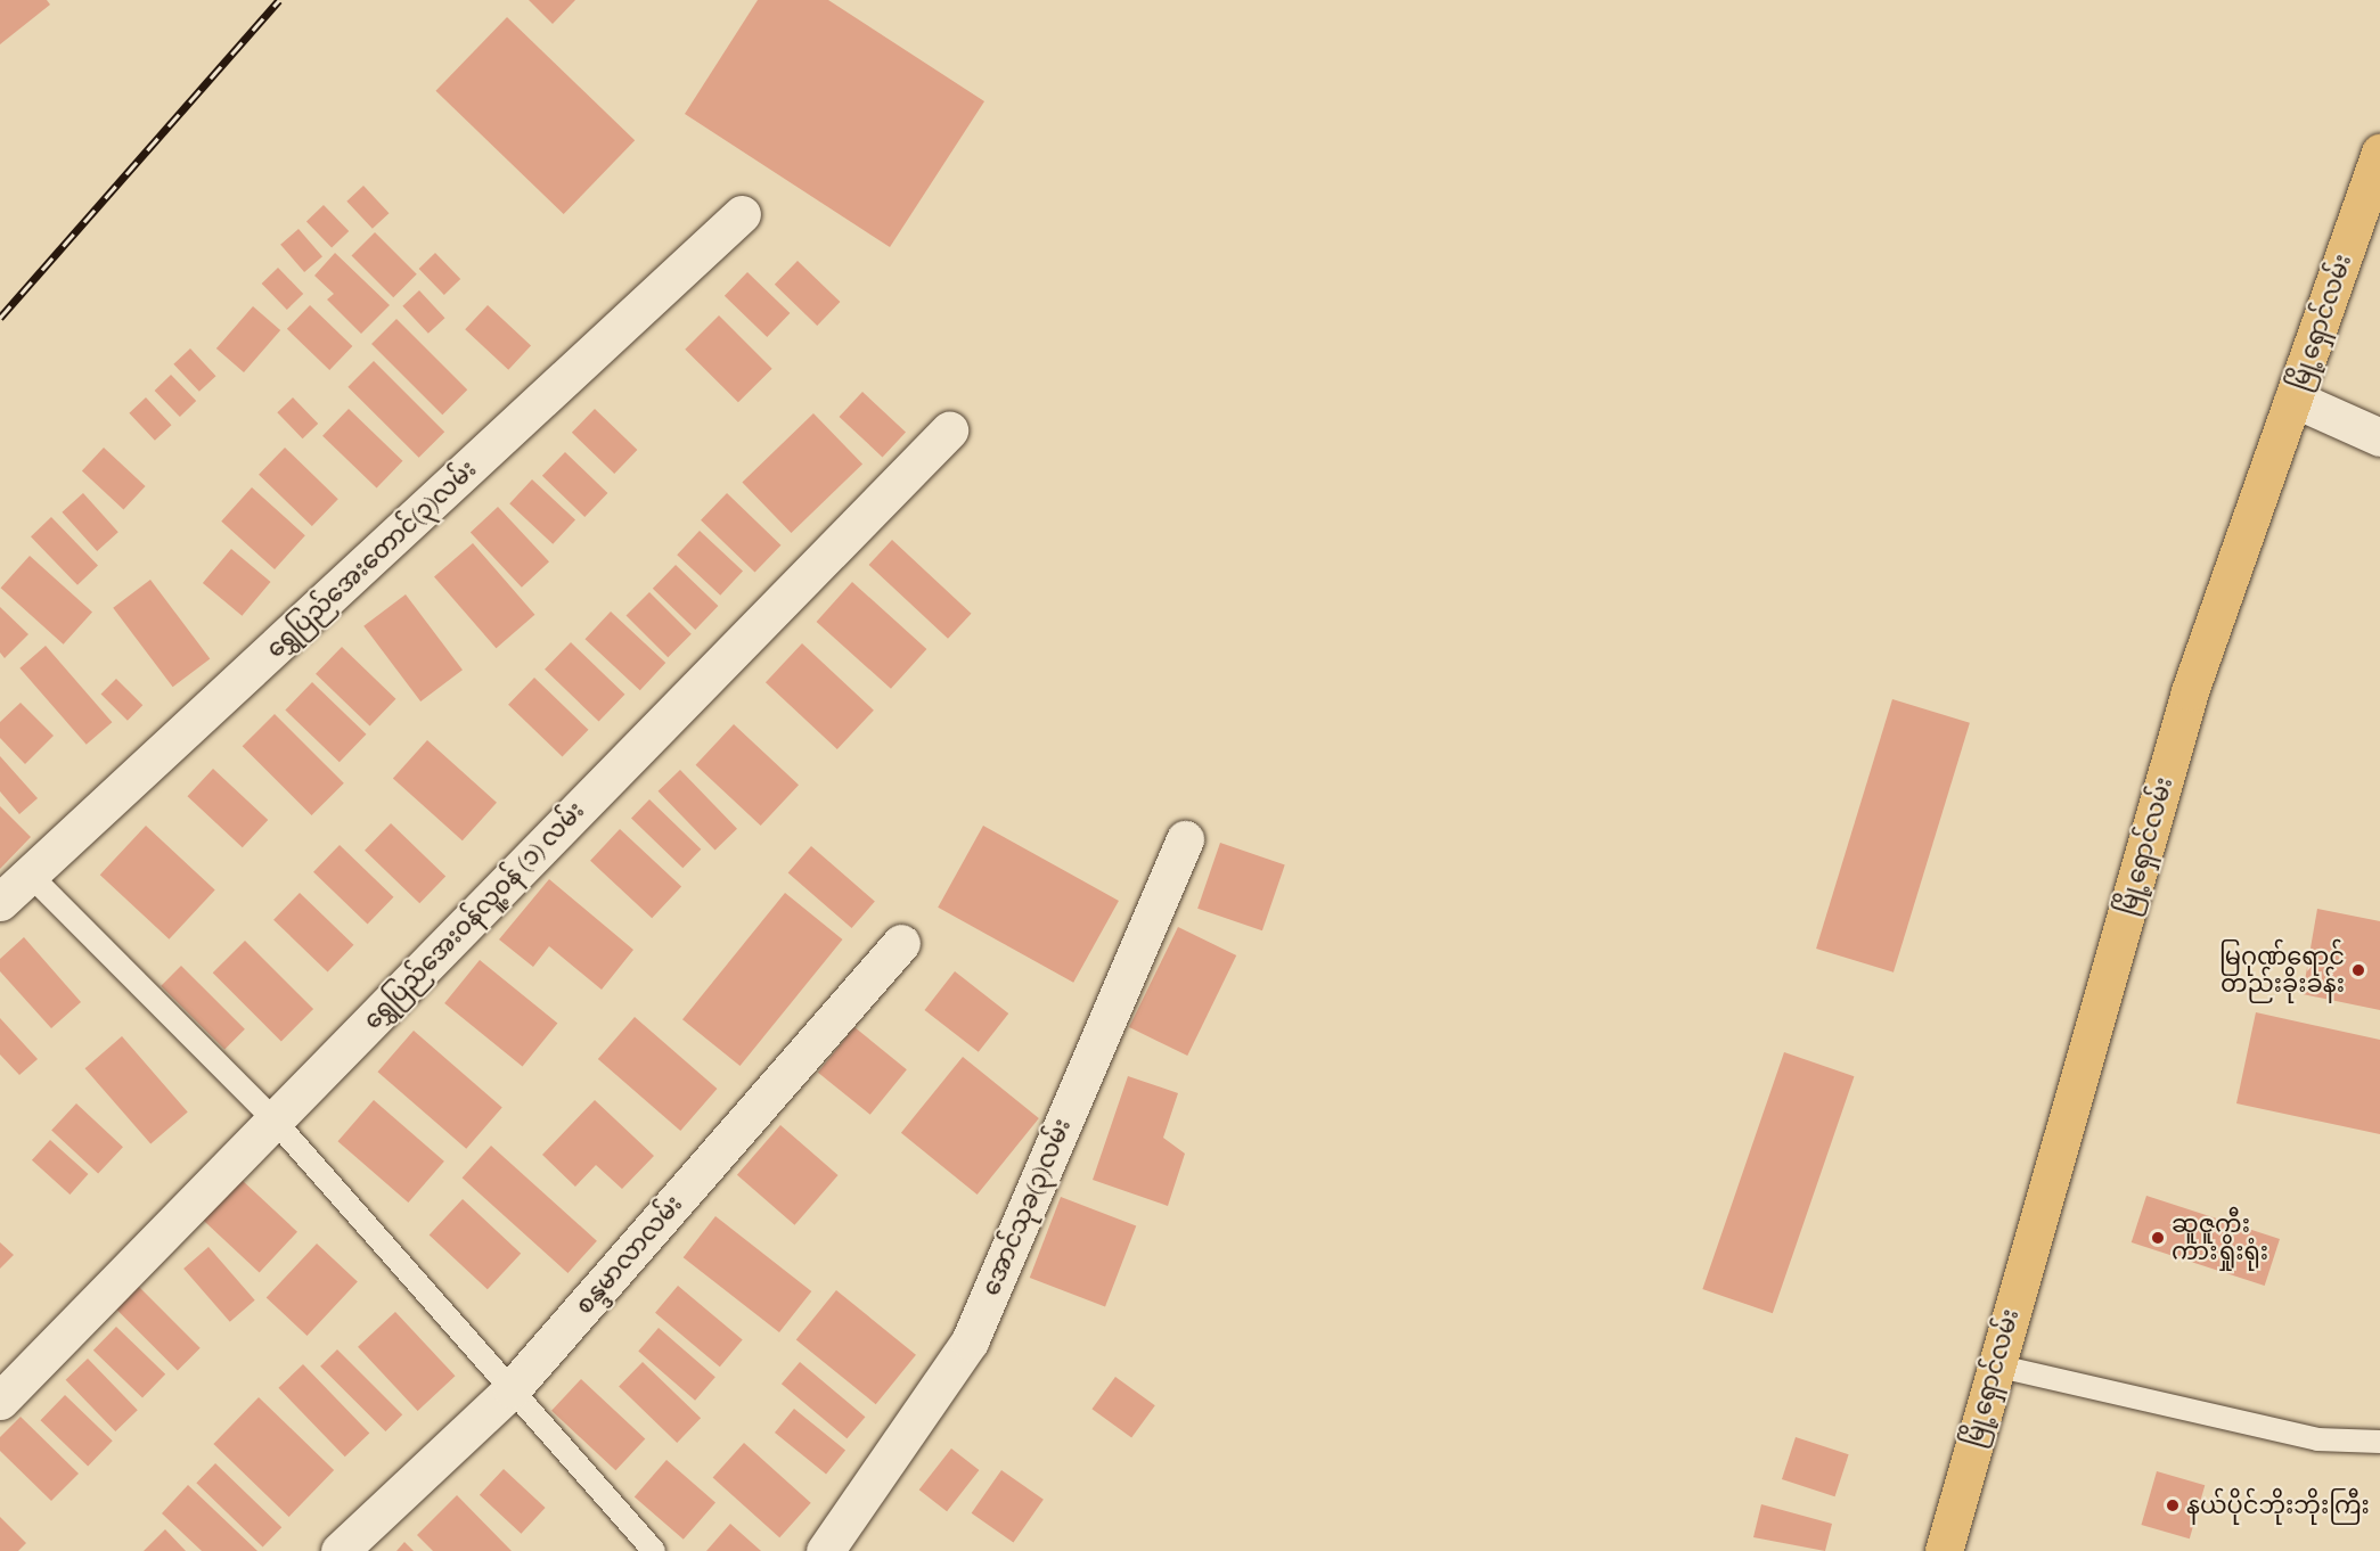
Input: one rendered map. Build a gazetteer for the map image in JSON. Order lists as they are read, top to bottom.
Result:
{
  "streets": {
    "highway": ["မြို့ရှောင်လမ်း"],
    "street": [
      "ရွှေပြည်အေးတောင်(၃)လမ်း",
      "ရွှေပြည်အေးဝန်လူ့ဝန် (၁) လမ်း",
      "အောင်သုခ(၃)လမ်း",
      "စန္ဒမာလာလမ်း"
    ]
  },
  "places": ["မြဂုဏ်ရောင် တည်းခိုးခန်း", "ဆူဇူကီး ကားရှိုးရုံး", "နယ်ပိုင်ဘိုးဘိုးကြီး"]
}
